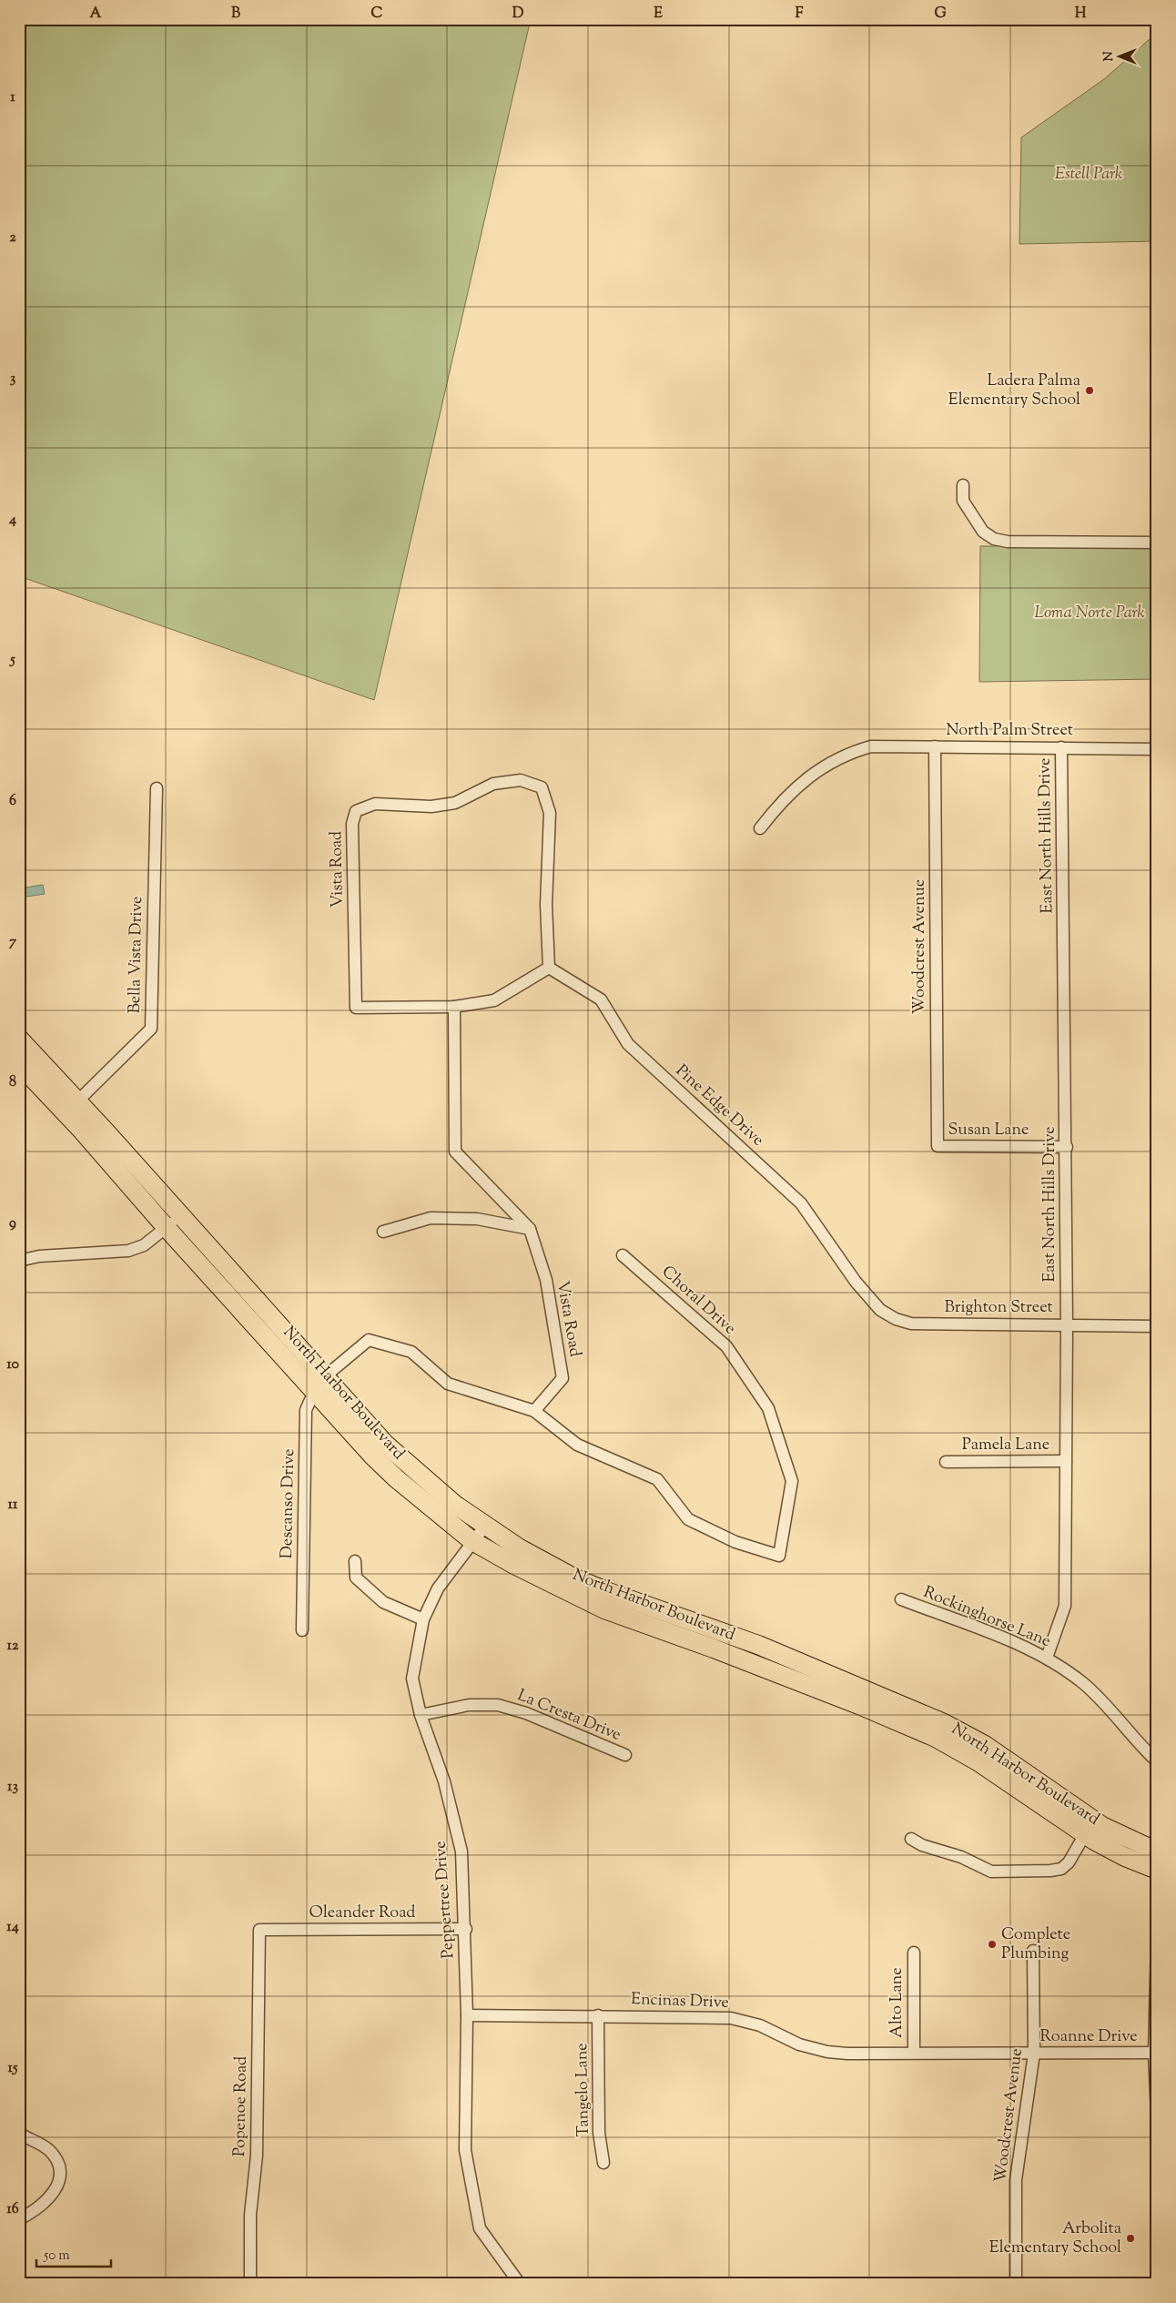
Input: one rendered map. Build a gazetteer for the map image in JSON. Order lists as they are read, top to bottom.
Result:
{
  "streets": {
    "main road": ["North Harbor Boulevard"],
    "street": [
      "North Palm Street",
      "East North Hills Drive",
      "Vista Road",
      "Woodcrest Avenue",
      "Bella Vista Drive",
      "Pine Edge Drive",
      "Susan Lane",
      "Choral Drive",
      "Brighton Street",
      "Pamela Lane",
      "Descanso Drive",
      "Rockinghorse Lane",
      "La Cresta Drive",
      "Peppertree Drive",
      "Oleander Road",
      "Encinas Drive",
      "Alto Lane",
      "Roanne Drive",
      "Tangelo Lane",
      "Popenoe Road"
    ]
  },
  "crossings": [
    ["North Palm Street", "East North Hills Drive"],
    ["North Palm Street", "Woodcrest Avenue"],
    ["East North Hills Drive", "Susan Lane"],
    ["East North Hills Drive", "Brighton Street"],
    ["East North Hills Drive", "Pamela Lane"],
    ["East North Hills Drive", "Rockinghorse Lane"],
    ["Vista Road", "Pine Edge Drive"],
    ["Vista Road", "Choral Drive"],
    ["Woodcrest Avenue", "Susan Lane"],
    ["Woodcrest Avenue", "Roanne Drive"],
    ["Bella Vista Drive", "North Harbor Boulevard"],
    ["Pine Edge Drive", "Brighton Street"],
    ["North Harbor Boulevard", "Descanso Drive"],
    ["North Harbor Boulevard", "Peppertree Drive"],
    ["La Cresta Drive", "Peppertree Drive"],
    ["Peppertree Drive", "Oleander Road"],
    ["Peppertree Drive", "Encinas Drive"],
    ["Oleander Road", "Popenoe Road"],
    ["Encinas Drive", "Alto Lane"],
    ["Encinas Drive", "Roanne Drive"],
    ["Encinas Drive", "Tangelo Lane"],
    ["Alto Lane", "Roanne Drive"]
  ],
  "parks": ["Estell Park", "Loma Norte Park"],
  "places": ["Ladera Palma Elementary School", "Complete Plumbing", "Arbolita Elementary School"],
  "scale_bar": "50 m",
  "north": "left",
  "grid": {
    "columns": [
      "A",
      "B",
      "C",
      "D",
      "E",
      "F",
      "G",
      "H"
    ],
    "rows": [
      "1",
      "2",
      "3",
      "4",
      "5",
      "6",
      "7",
      "8",
      "9",
      "10",
      "11",
      "12",
      "13",
      "14",
      "15",
      "16"
    ]
  }
}
